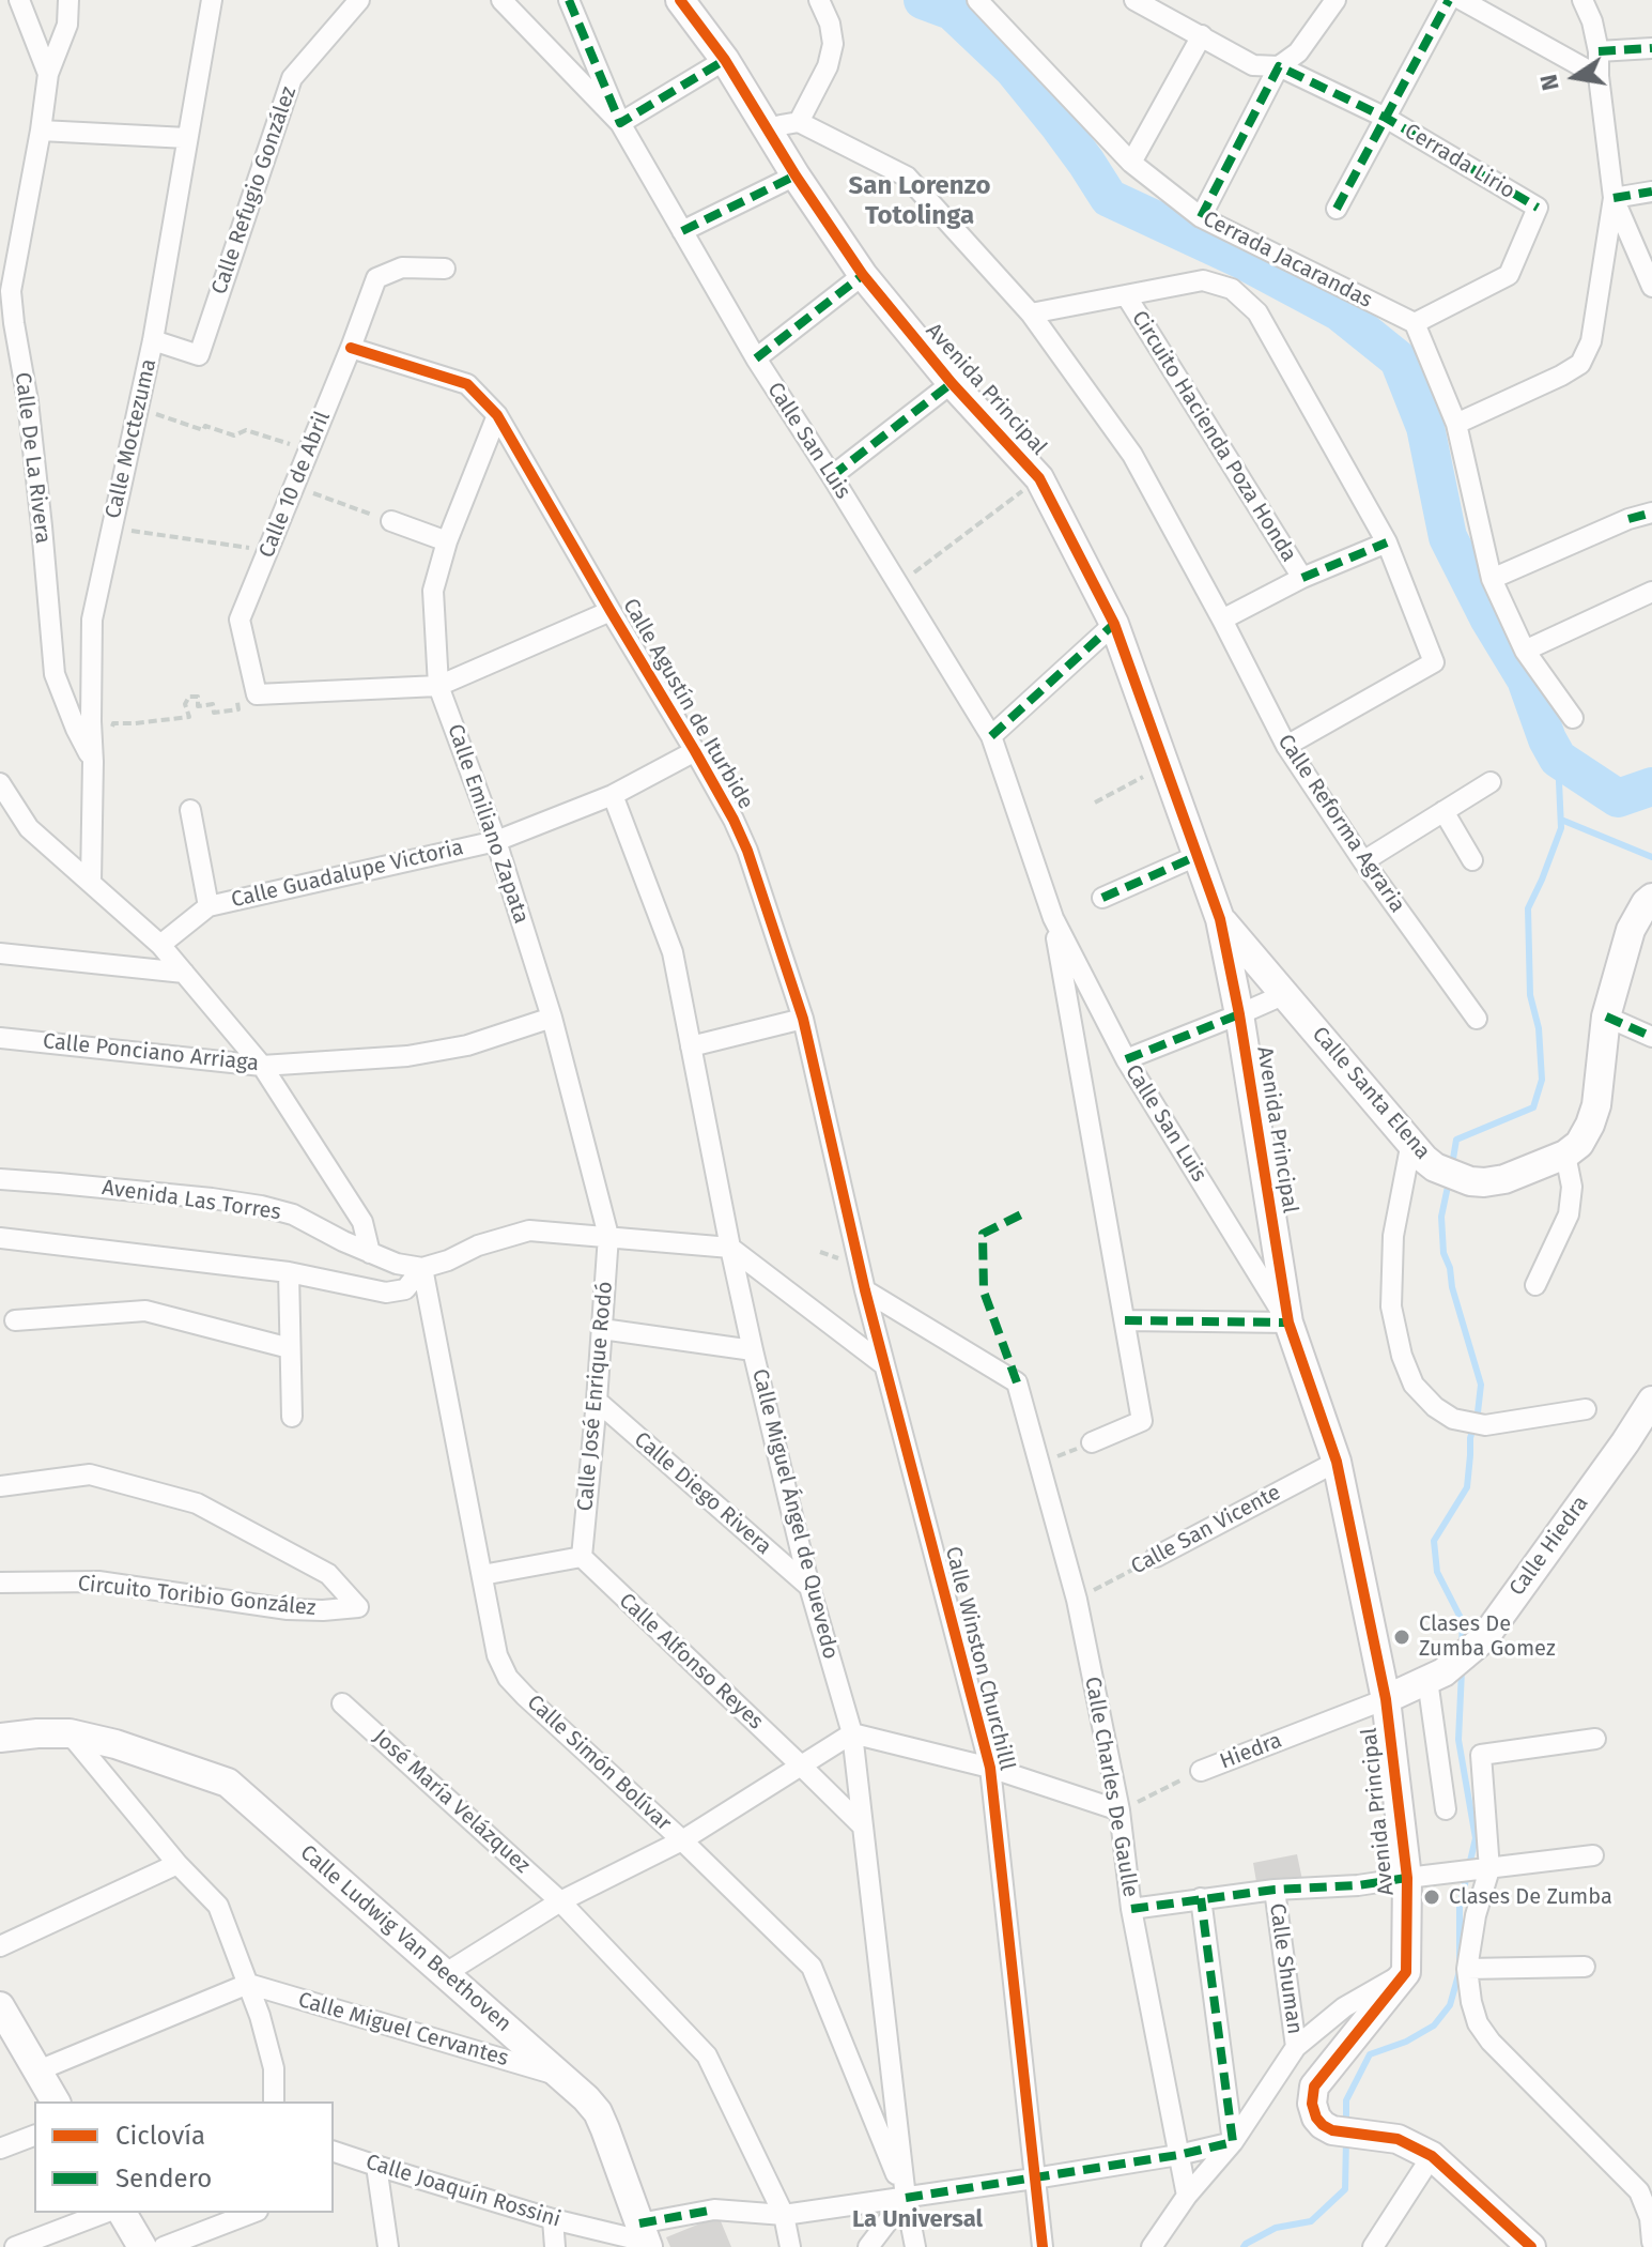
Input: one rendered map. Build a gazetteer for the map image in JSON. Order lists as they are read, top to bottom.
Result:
{
  "streets": {
    "street": [
      "Cerrada Lirio",
      "Calle Refugio González",
      "Cerrada Jacarandas",
      "Avenida Principal",
      "Circuito Hacienda Poza Honda",
      "Calle Moctezuma",
      "Calle San Luis",
      "Calle De La Rivera",
      "Calle 10 de Abril",
      "Calle Agustín de Iturbide",
      "Calle Emiliano Zapata",
      "Calle Reforma Agraria",
      "Calle Guadalupe Victoria",
      "Calle Ponciano Arriaga",
      "Calle Santa Elena",
      "Avenida Las Torres",
      "Calle José Enrique Rodó",
      "Calle Diego Rivera",
      "Calle Miguel Ángel de Quevedo",
      "Calle San Vicente",
      "Calle Hiedra",
      "Circuito Toribio González",
      "Calle Winston Churchilll",
      "Calle Alfonso Reyes",
      "Hiedra",
      "Calle Simón Bolívar",
      "Calle Charles De Gaulle",
      "José María Velázquez",
      "Calle Ludwig Van Beethoven",
      "Calle Shuman",
      "Calle Miguel Cervantes",
      "Calle Joaquín Rossini"
    ]
  },
  "crossings": [
    ["Cerrada Lirio", "Cerrada Jacarandas"],
    ["Calle Refugio González", "Calle Moctezuma"],
    ["Avenida Principal", "Calle San Luis"],
    ["Avenida Principal", "Calle Santa Elena"],
    ["Avenida Principal", "Calle San Vicente"],
    ["Avenida Principal", "Calle Hiedra"],
    ["Avenida Principal", "Hiedra"],
    ["Calle Moctezuma", "Calle De La Rivera"],
    ["Calle 10 de Abril", "Calle Agustín de Iturbide"],
    ["Calle 10 de Abril", "Calle Emiliano Zapata"],
    ["Calle Agustín de Iturbide", "Calle Emiliano Zapata"],
    ["Calle Agustín de Iturbide", "Calle Guadalupe Victoria"],
    ["Calle Agustín de Iturbide", "Calle Winston Churchilll"],
    ["Calle Agustín de Iturbide", "Calle Charles De Gaulle"],
    ["Calle Emiliano Zapata", "Calle Guadalupe Victoria"],
    ["Calle Emiliano Zapata", "Calle Ponciano Arriaga"],
    ["Calle Emiliano Zapata", "Calle José Enrique Rodó"],
    ["Calle Guadalupe Victoria", "Calle Miguel Ángel de Quevedo"],
    ["Avenida Las Torres", "Calle Simón Bolívar"],
    ["Calle José Enrique Rodó", "Calle Diego Rivera"],
    ["Calle José Enrique Rodó", "Calle Alfonso Reyes"],
    ["Calle Diego Rivera", "Calle Miguel Ángel de Quevedo"],
    ["Calle Miguel Ángel de Quevedo", "Calle Alfonso Reyes"],
    ["Calle Miguel Ángel de Quevedo", "Calle Simón Bolívar"],
    ["Calle San Vicente", "Calle Charles De Gaulle"],
    ["Calle Hiedra", "Hiedra"],
    ["Calle Winston Churchilll", "Calle Charles De Gaulle"],
    ["Hiedra", "Calle Charles De Gaulle"],
    ["Calle Ludwig Van Beethoven", "Calle Miguel Cervantes"],
    ["Calle Ludwig Van Beethoven", "Calle Joaquín Rossini"]
  ],
  "districts": ["San Lorenzo Totolinga", "La Universal"],
  "places": ["Clases De Zumba Gomez", "Clases De Zumba"],
  "legend": ["Ciclovía", "Sendero"],
  "north": "left"
}
